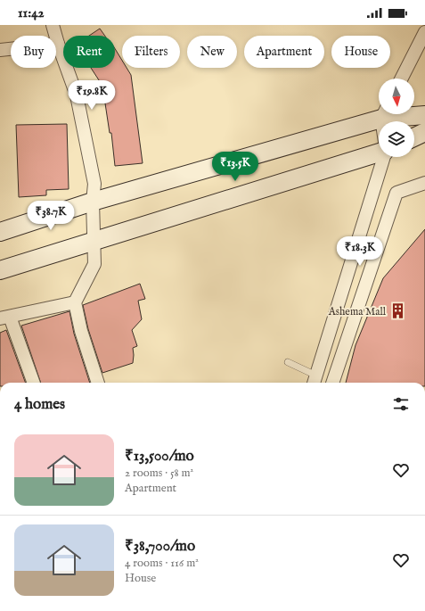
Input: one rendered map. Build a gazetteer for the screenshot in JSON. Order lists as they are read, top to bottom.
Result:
{
  "places": {
    "building": ["Ashema Mall"]
  },
  "north": "bottom",
  "page": {
    "status": "11:42",
    "chip": [
      "Buy",
      "Rent",
      "Filters",
      "New",
      "Apartment",
      "House"
    ],
    "price": [
      "₹19.8K",
      "₹13.5K",
      "₹38.7K",
      "₹18.3K"
    ],
    "heading": "4 homes",
    "list": [
      {
        "name": "₹13,500/mo",
        "note": "2 rooms · 58 m² · Apartment"
      },
      {
        "name": "₹38,700/mo",
        "note": "4 rooms · 116 m² · House"
      }
    ]
  }
}
